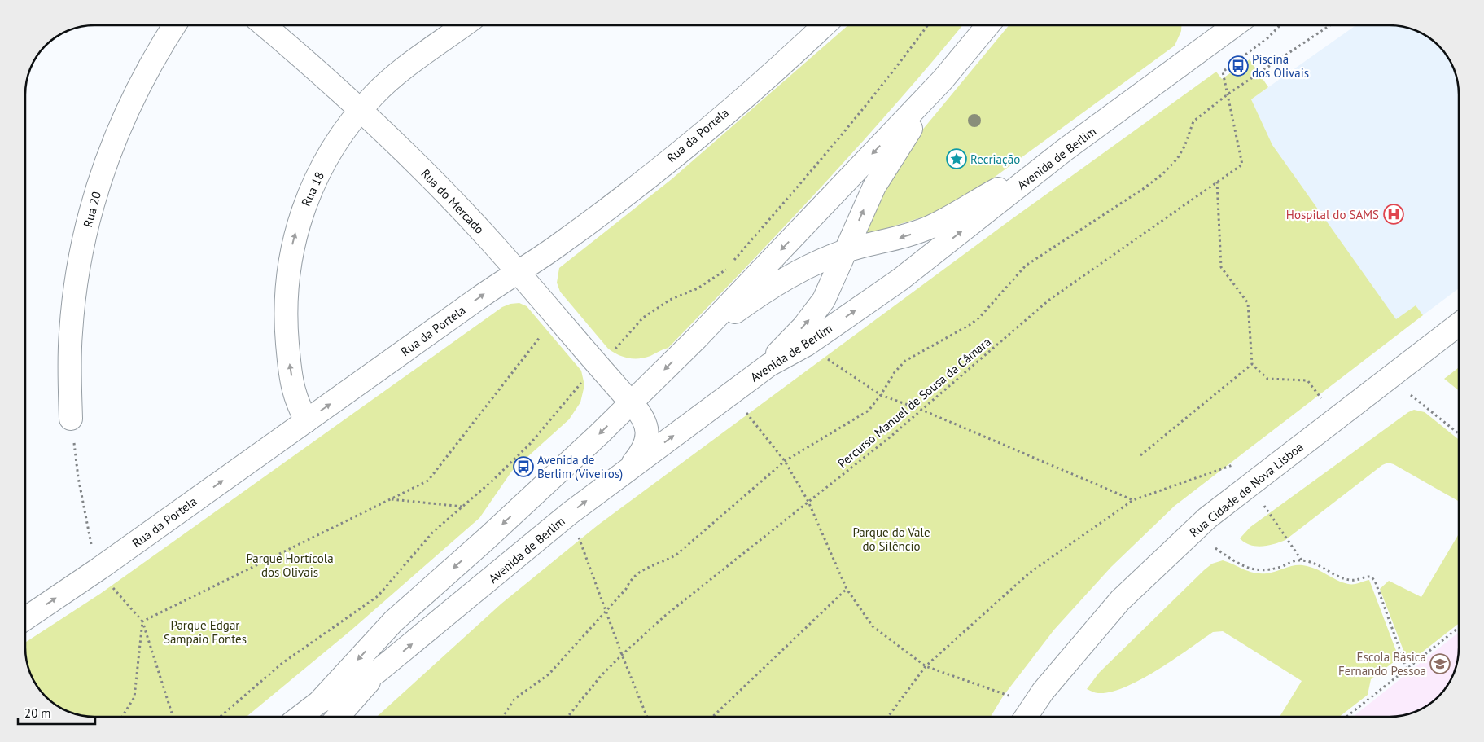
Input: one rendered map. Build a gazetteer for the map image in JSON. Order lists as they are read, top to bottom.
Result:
{
  "streets": {
    "main road": [
      "Rua da Portela",
      "Avenida de Berlim",
      "Rua 18",
      "Rua do Mercado",
      "Rua 20",
      "Rua Cidade de Nova Lisboa"
    ],
    "path": ["Percurso Manuel de Sousa da Câmara"]
  },
  "crossings": [
    ["Rua da Portela", "Rua 18"],
    ["Rua da Portela", "Rua do Mercado"],
    ["Avenida de Berlim", "Rua do Mercado"],
    ["Rua 18", "Rua do Mercado"]
  ],
  "one_way": ["Rua da Portela", "Rua 18"],
  "parks": ["Parque do Vale do Silêncio", "Parque Hortícola dos Olivais", "Parque Edgar Sampaio Fontes"],
  "places": {
    "bus stop": ["Piscina dos Olivais", "Avenida de Berlim (Viveiros)"],
    "place": ["Recriação"],
    "hospital": ["Hospital do SAMS"],
    "school or university": ["Escola Básica Fernando Pessoa"]
  },
  "scale_bar": "20 m"
}
